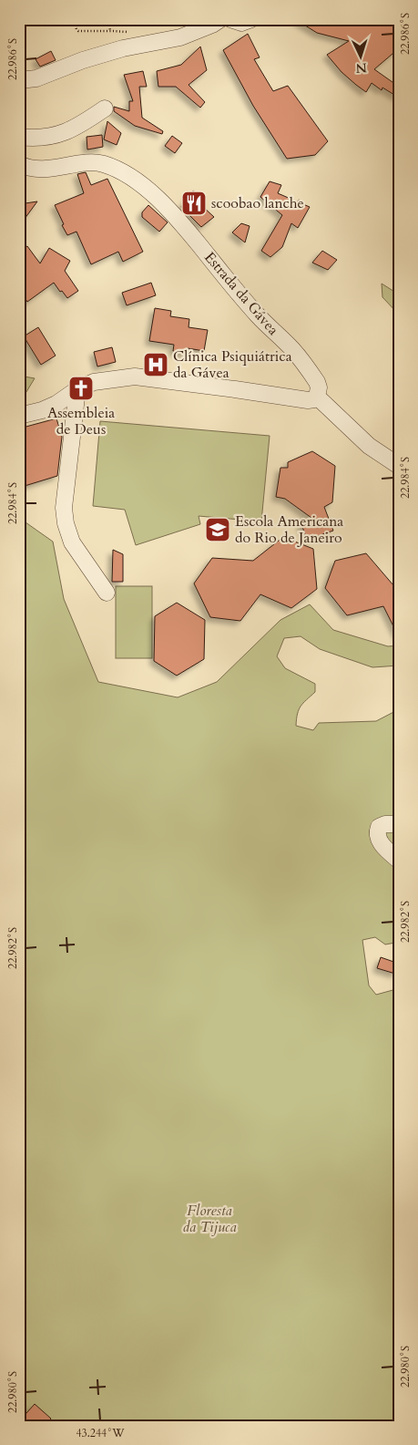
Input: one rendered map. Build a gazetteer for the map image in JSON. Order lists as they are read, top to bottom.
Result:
{
  "streets": {
    "street": ["Estrada da Gávea"]
  },
  "parks": ["Floresta da Tijuca"],
  "places": {
    "restaurant": ["scoobao lanche"],
    "hospital": ["Clínica Psiquiátrica da Gávea"],
    "church": ["Assembleia de Deus"],
    "school or university": ["Escola Americana do Rio de Janeiro"]
  },
  "north": "bottom",
  "coordinates": [
    "22.986°S",
    "22.984°S",
    "22.982°S",
    "22.980°S",
    "43.244°W"
  ]
}
